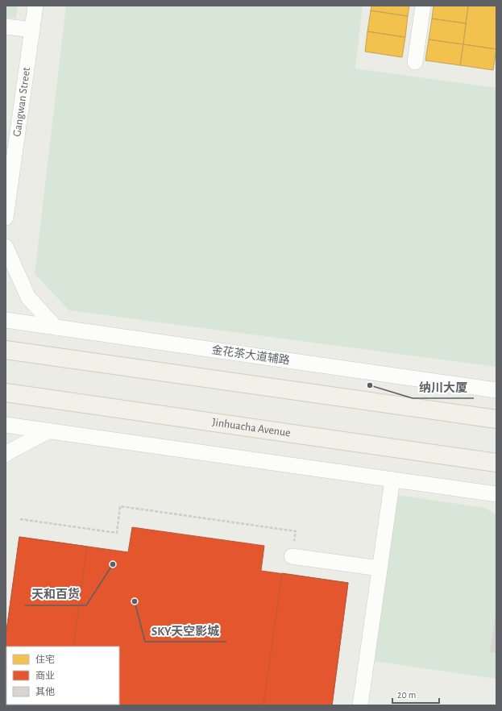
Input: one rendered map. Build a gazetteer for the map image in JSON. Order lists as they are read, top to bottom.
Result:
{
  "streets": {
    "main road": ["Jinhuacha Avenue"],
    "street": ["Gangwan Street", "金花茶大道辅路"]
  },
  "places": ["纳川大厦", "天和百货", "SKY天空影城"],
  "legend": ["住宅", "商业", "其他"],
  "scale_bar": "20 m"
}
